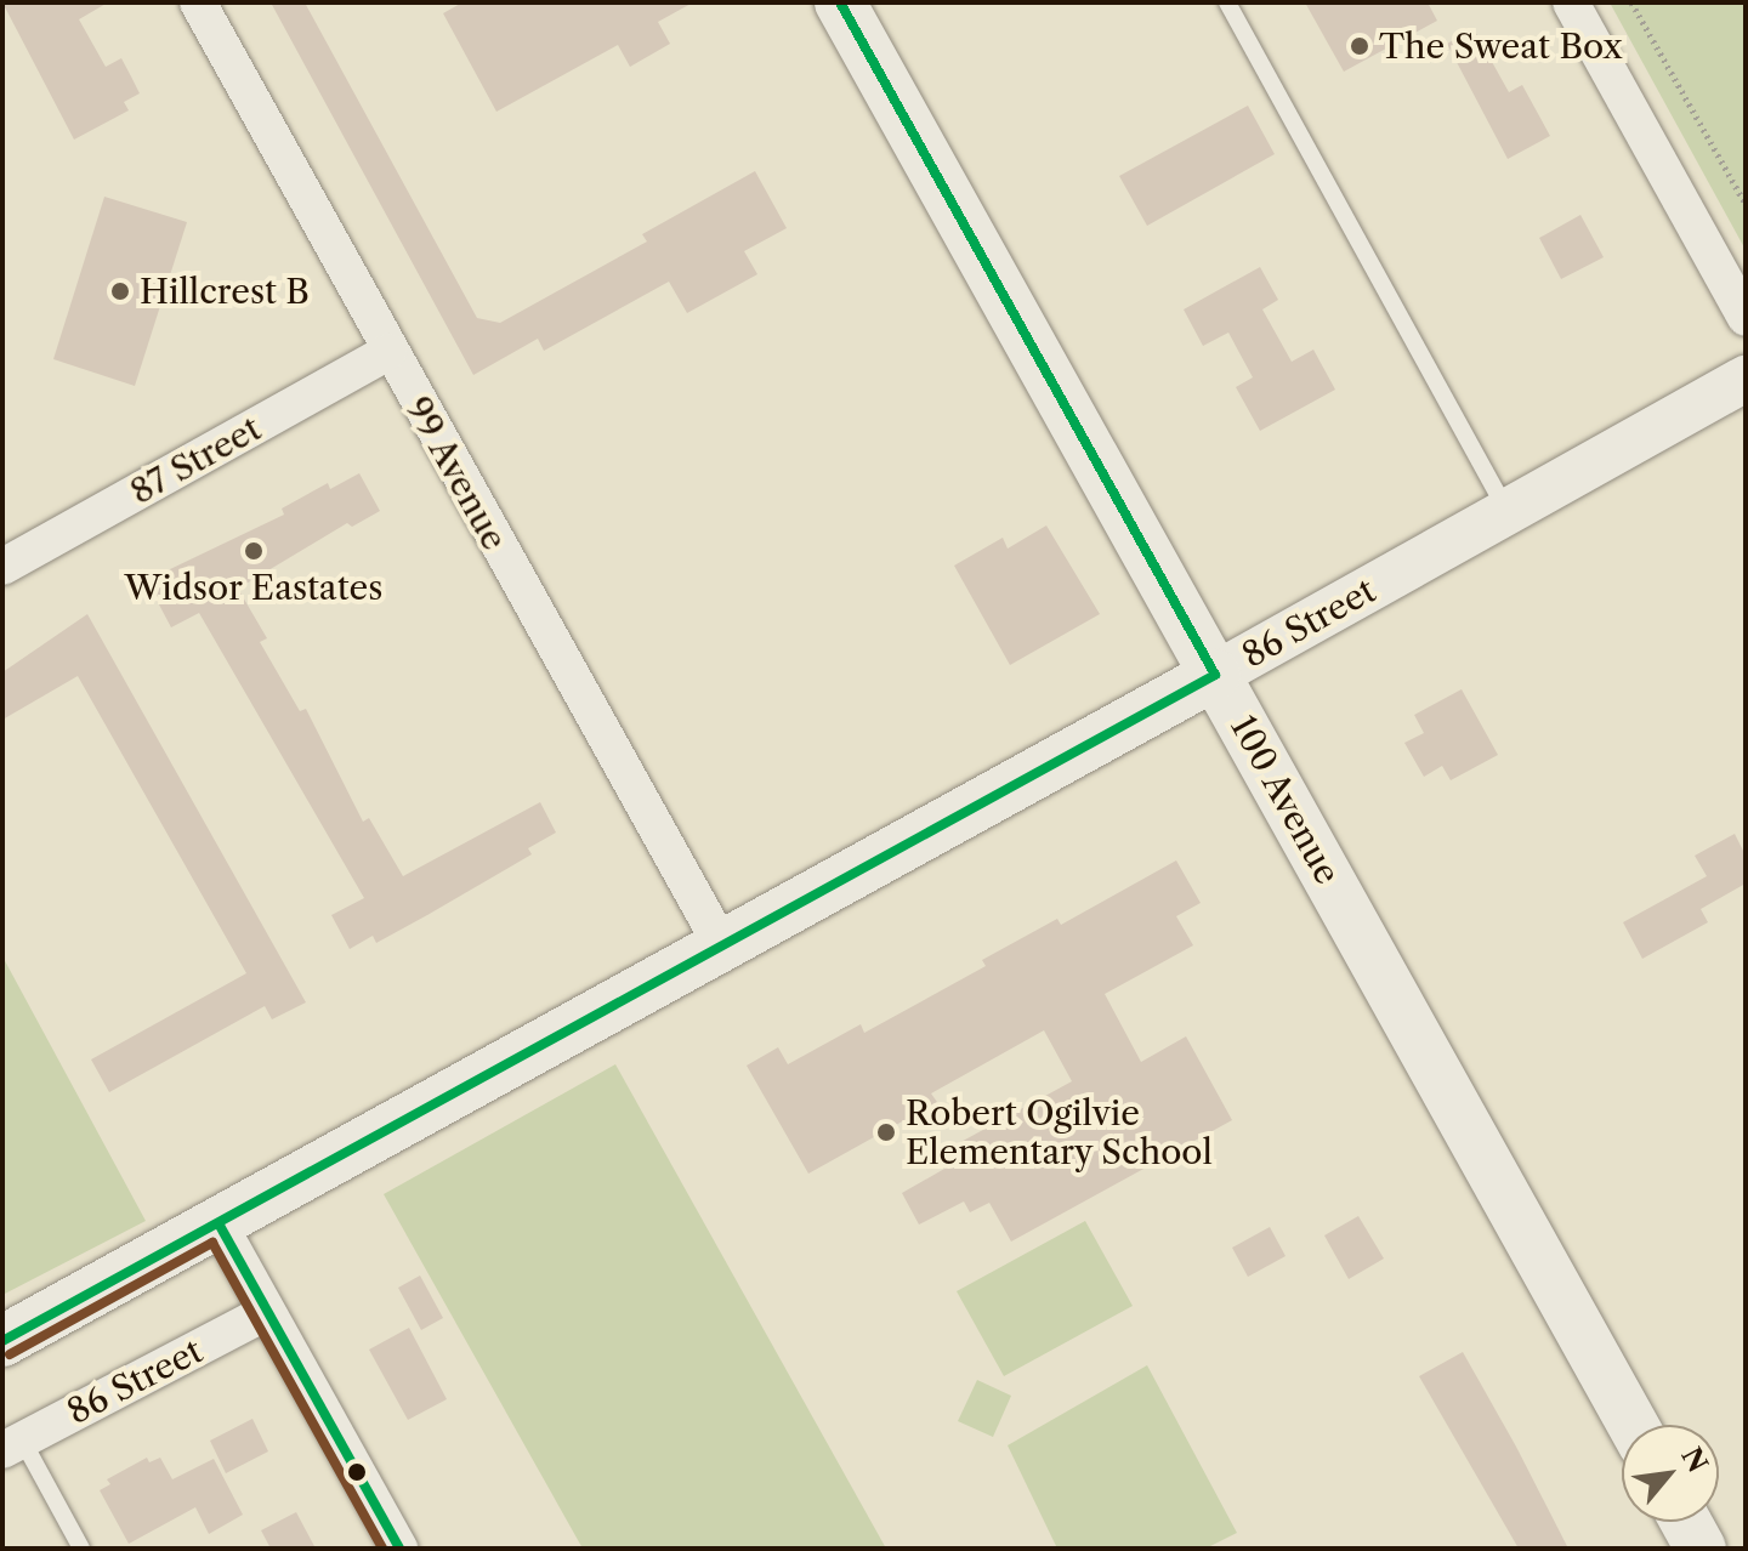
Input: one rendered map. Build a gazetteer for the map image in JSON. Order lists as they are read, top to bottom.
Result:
{
  "streets": {
    "main road": ["86 Street", "100 Avenue"],
    "street": ["87 Street", "99 Avenue"]
  },
  "crossings": [
    ["87 Street", "99 Avenue"],
    ["99 Avenue", "86 Street"],
    ["86 Street", "100 Avenue"]
  ],
  "places": [
    "The Sweat Box",
    "Hillcrest B",
    "Widsor Eastates",
    "Robert Ogilvie Elementary School"
  ],
  "north": "top right"
}
